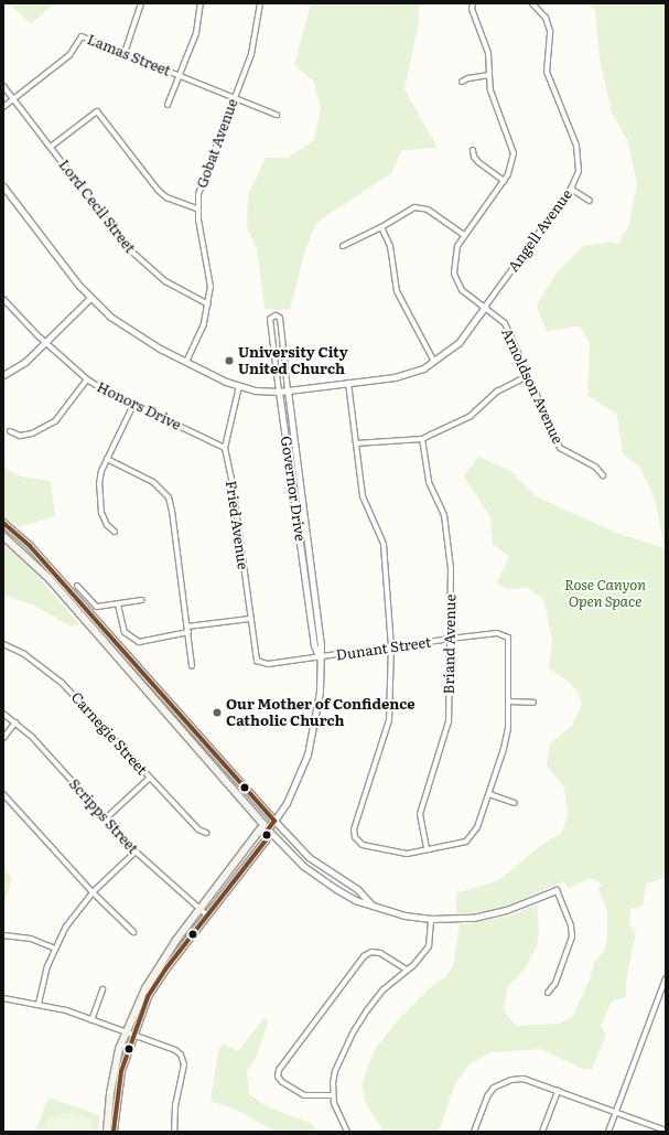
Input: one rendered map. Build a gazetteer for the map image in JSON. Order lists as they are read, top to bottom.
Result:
{
  "streets": {
    "main road": ["Governor Drive"],
    "street": [
      "Lamas Street",
      "Gobat Avenue",
      "Lord Cecil Street",
      "Angell Avenue",
      "Arnoldson Avenue",
      "Honors Drive",
      "Fried Avenue",
      "Briand Avenue",
      "Dunant Street",
      "Carnegie Street",
      "Scripps Street"
    ]
  },
  "crossings": [
    ["Lamas Street", "Gobat Avenue"],
    ["Lamas Street", "Lord Cecil Street"],
    ["Gobat Avenue", "Lord Cecil Street"],
    ["Angell Avenue", "Arnoldson Avenue"],
    ["Honors Drive", "Fried Avenue"],
    ["Governor Drive", "Dunant Street"],
    ["Governor Drive", "Scripps Street"],
    ["Fried Avenue", "Dunant Street"],
    ["Briand Avenue", "Dunant Street"]
  ],
  "parks": ["Rose Canyon Open Space"],
  "places": ["University City United Church", "Our Mother of Confidence Catholic Church"]
}
